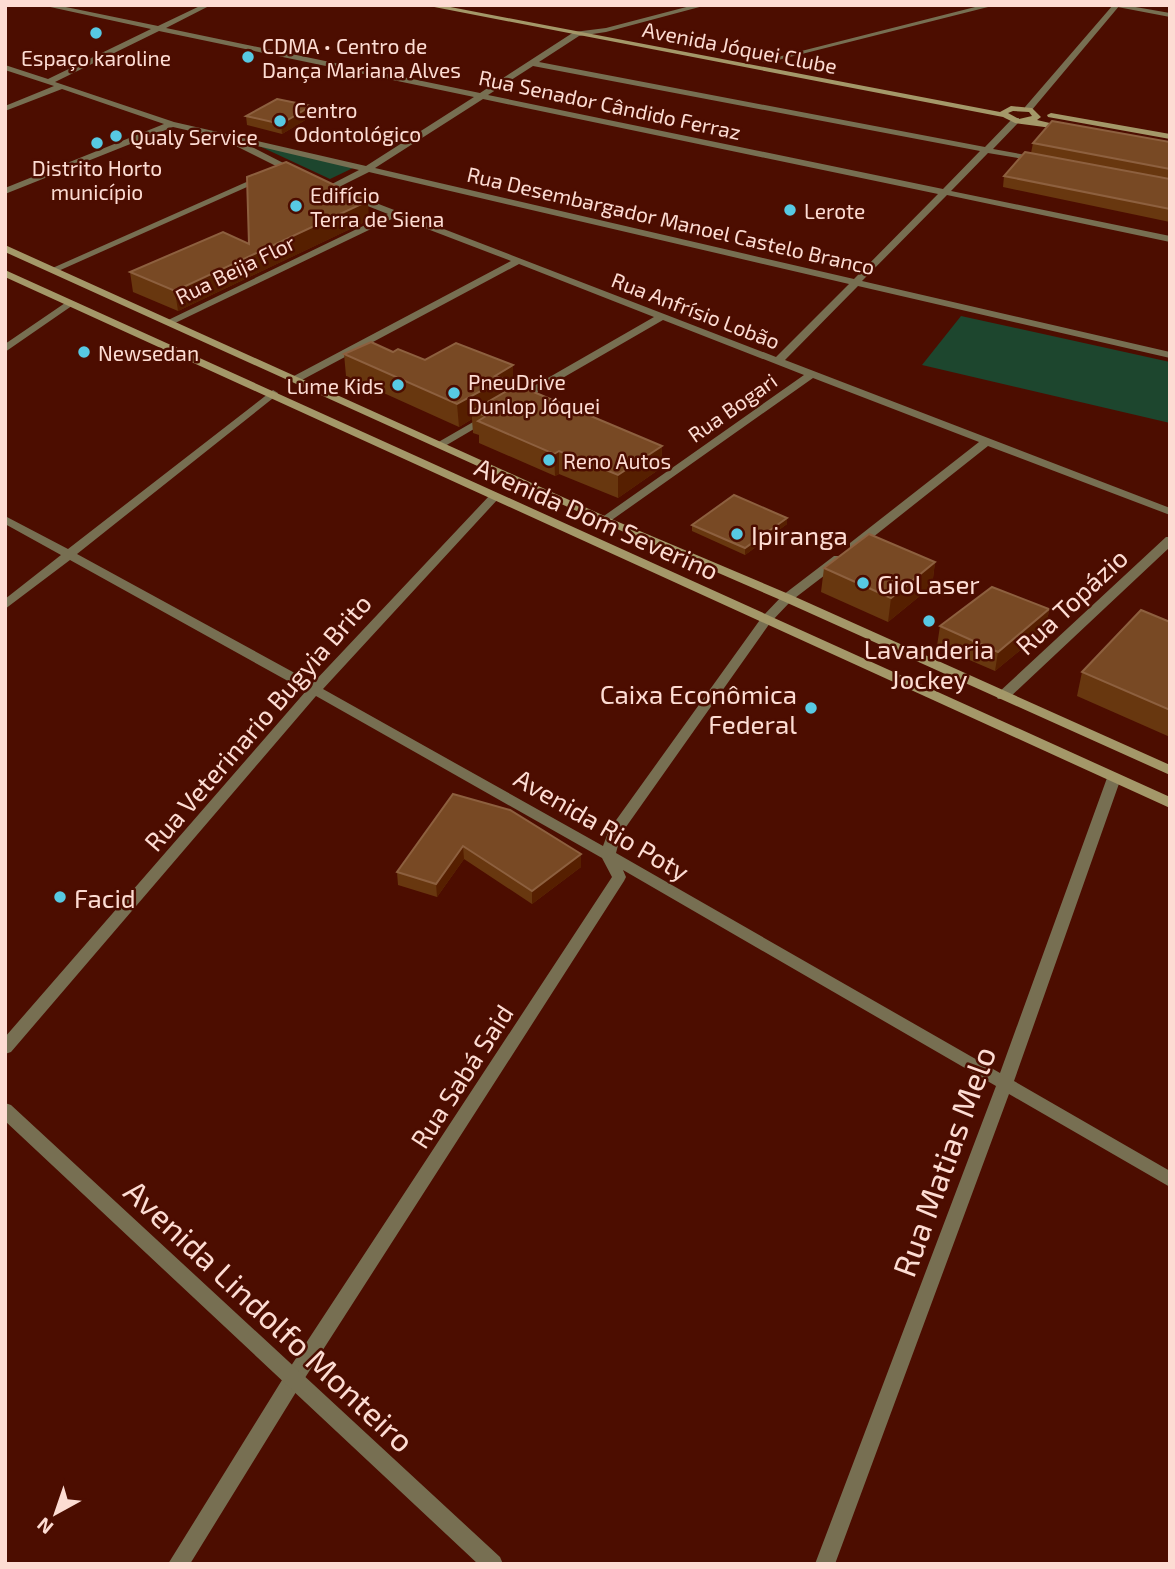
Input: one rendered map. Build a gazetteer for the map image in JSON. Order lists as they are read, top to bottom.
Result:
{
  "streets": {
    "main road": ["Avenida Jóquei Clube", "Avenida Dom Severino"],
    "street": [
      "Rua Senador Cândido Ferraz",
      "Rua Desembargador Manoel Castelo Branco",
      "Rua Beija Flor",
      "Rua Anfrísio Lobão",
      "Rua Bogari",
      "Rua Topázio",
      "Rua Veterinario Bugyia Brito",
      "Avenida Rio Poty",
      "Rua Sabá Said",
      "Rua Matias Melo",
      "Avenida Lindolfo Monteiro"
    ]
  },
  "crossings": [
    ["Rua Beija Flor", "Rua Anfrísio Lobão"],
    ["Rua Beija Flor", "Avenida Dom Severino"],
    ["Rua Anfrísio Lobão", "Rua Bogari"],
    ["Rua Bogari", "Avenida Dom Severino"],
    ["Avenida Dom Severino", "Rua Topázio"],
    ["Avenida Dom Severino", "Rua Veterinario Bugyia Brito"],
    ["Avenida Dom Severino", "Rua Matias Melo"],
    ["Rua Veterinario Bugyia Brito", "Avenida Rio Poty"],
    ["Avenida Rio Poty", "Rua Sabá Said"],
    ["Avenida Rio Poty", "Rua Matias Melo"],
    ["Rua Sabá Said", "Avenida Lindolfo Monteiro"]
  ],
  "places": [
    "Espaço karoline",
    "CDMA • Centro de Dança Mariana Alves",
    "Centro Odontológico",
    "Qualy Service",
    "Distrito Horto município",
    "Edifício Terra de Siena",
    "Lerote",
    "Newsedan",
    "Lume Kids",
    "PneuDrive Dunlop Jóquei",
    "Reno Autos",
    "Ipiranga",
    "GioLaser",
    "Lavanderia Jockey",
    "Caixa Econômica Federal",
    "Facid"
  ],
  "north": "bottom left"
}
